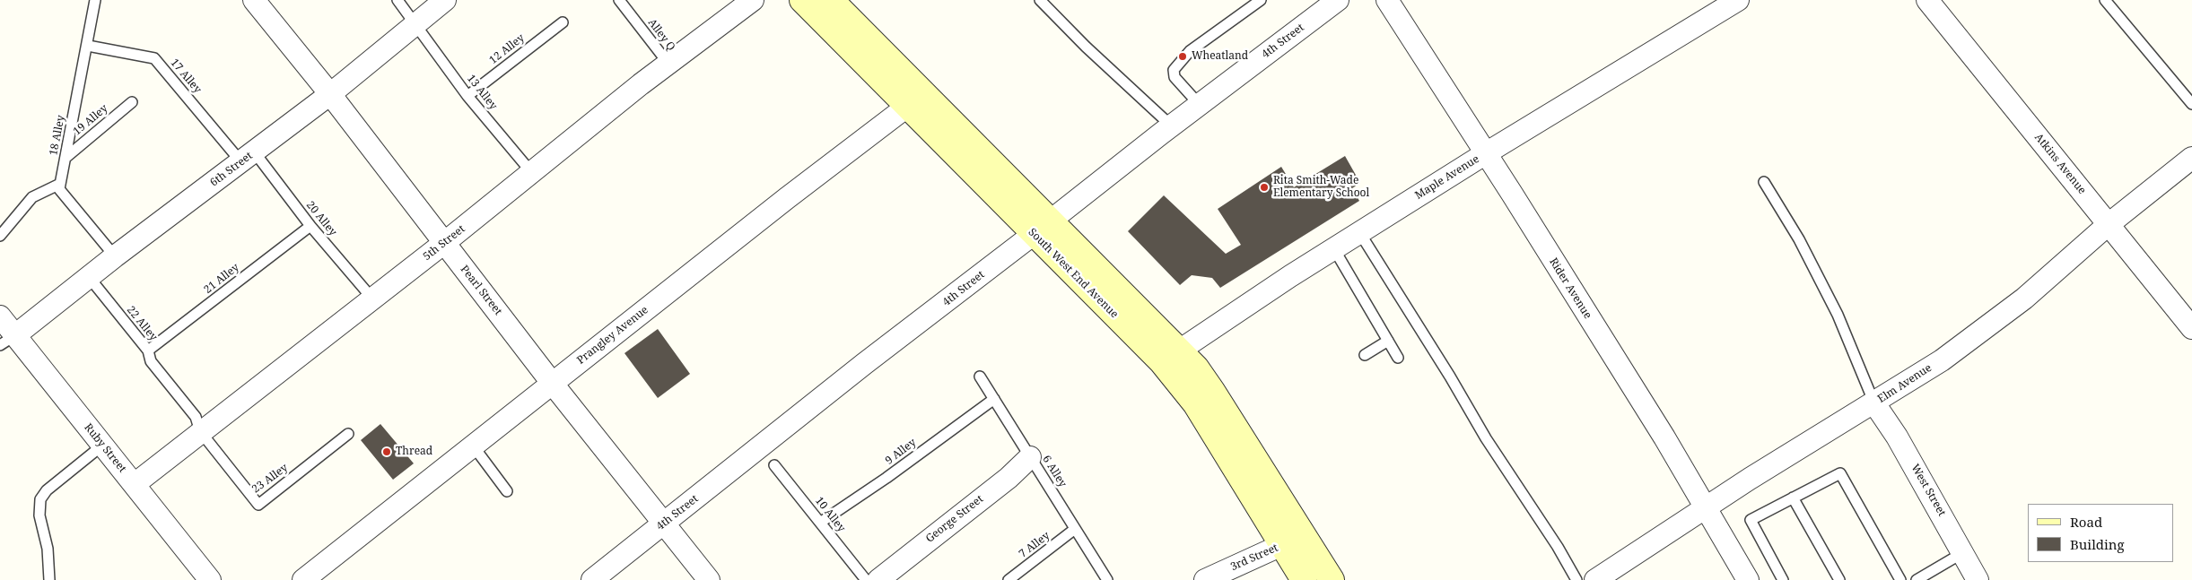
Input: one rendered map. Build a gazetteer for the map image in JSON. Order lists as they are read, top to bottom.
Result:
{
  "streets": {
    "main road": ["South West End Avenue"],
    "street": [
      "4th Street",
      "Atkins Avenue",
      "6th Street",
      "Maple Avenue",
      "5th Street",
      "Rider Avenue",
      "Pearl Street",
      "Prangley Avenue",
      "Elm Avenue",
      "Ruby Street",
      "West Street",
      "George Street",
      "3rd Street"
    ],
    "lane": [
      "Alley Q",
      "12 Alley",
      "17 Alley",
      "13 Alley",
      "19 Alley",
      "18 Alley",
      "20 Alley",
      "21 Alley",
      "22 Alley",
      "9 Alley",
      "6 Alley",
      "23 Alley",
      "10 Alley",
      "7 Alley"
    ]
  },
  "crossings": [
    ["Alley Q", "5th Street"],
    ["4th Street", "South West End Avenue"],
    ["4th Street", "Pearl Street"],
    ["12 Alley", "13 Alley"],
    ["17 Alley", "18 Alley"],
    ["17 Alley", "6th Street"],
    ["17 Alley", "20 Alley"],
    ["13 Alley", "6th Street"],
    ["13 Alley", "5th Street"],
    ["19 Alley", "18 Alley"],
    ["Atkins Avenue", "Elm Avenue"],
    ["6th Street", "20 Alley"],
    ["6th Street", "Pearl Street"],
    ["6th Street", "22 Alley"],
    ["6th Street", "Ruby Street"],
    ["Maple Avenue", "South West End Avenue"],
    ["Maple Avenue", "Rider Avenue"],
    ["20 Alley", "5th Street"],
    ["20 Alley", "21 Alley"],
    ["5th Street", "Pearl Street"],
    ["5th Street", "22 Alley"],
    ["5th Street", "Ruby Street"],
    ["5th Street", "23 Alley"],
    ["South West End Avenue", "Prangley Avenue"],
    ["South West End Avenue", "3rd Street"],
    ["21 Alley", "22 Alley"],
    ["Rider Avenue", "Elm Avenue"],
    ["Pearl Street", "Prangley Avenue"],
    ["22 Alley", "23 Alley"],
    ["Elm Avenue", "West Street"],
    ["9 Alley", "6 Alley"],
    ["9 Alley", "10 Alley"],
    ["6 Alley", "George Street"],
    ["6 Alley", "7 Alley"]
  ],
  "places": ["Wheatland", "Rita Smith-Wade Elementary School", "Thread"],
  "legend": ["Road", "Building"]
}
